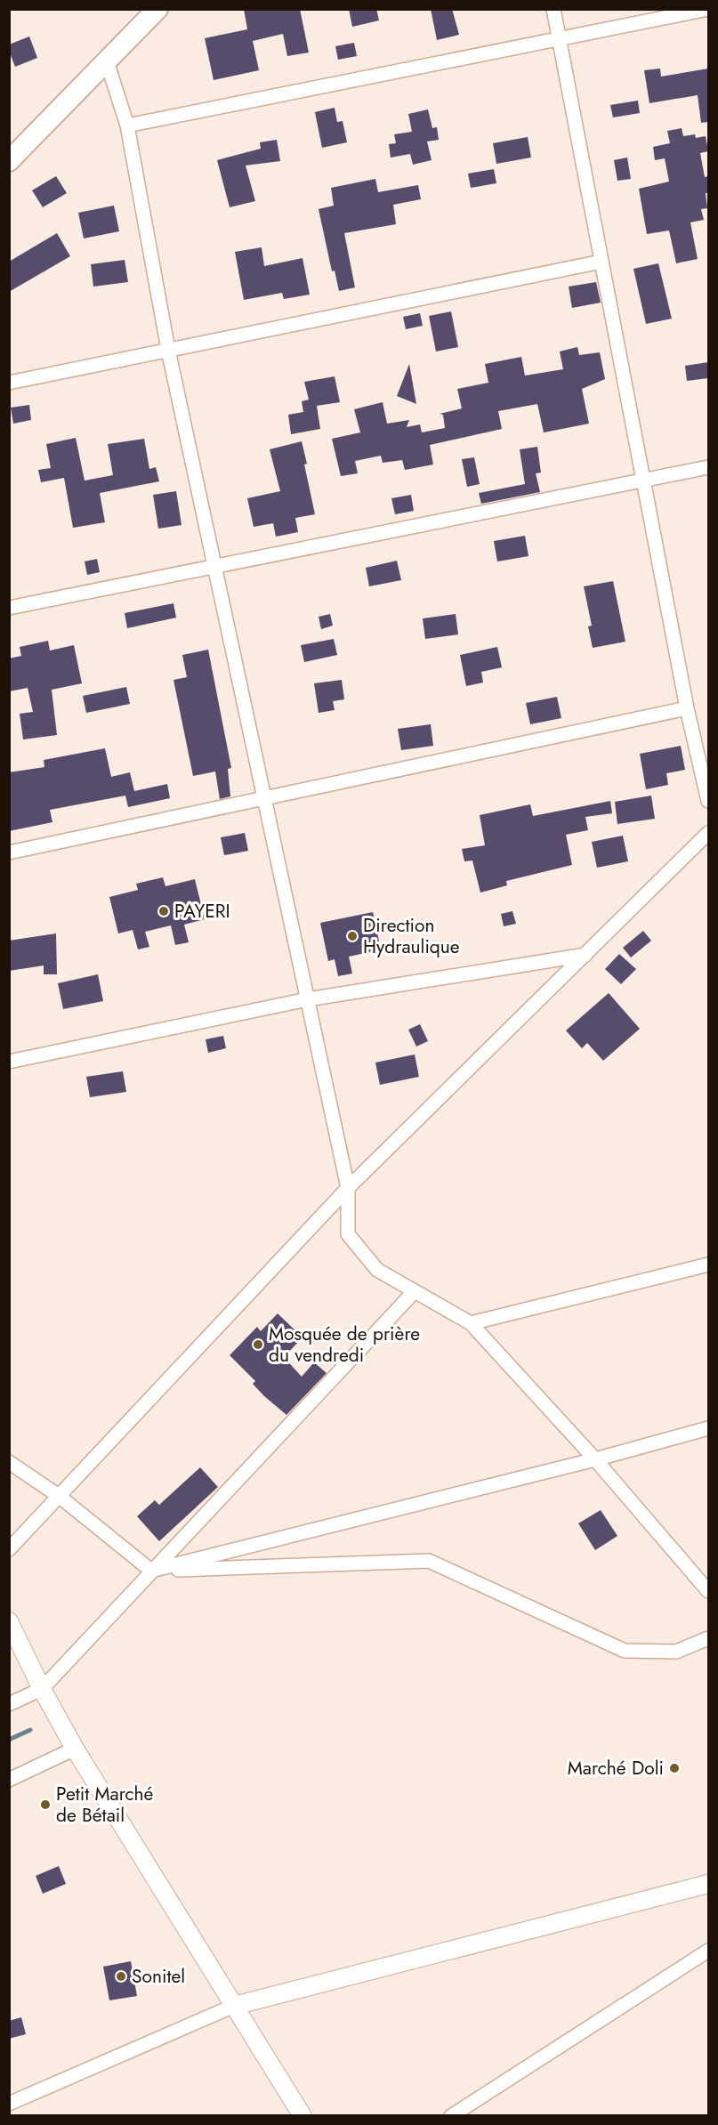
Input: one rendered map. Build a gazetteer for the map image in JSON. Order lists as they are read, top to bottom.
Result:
{
  "places": [
    "PAYERI",
    "Direction Hydraulique",
    "Mosquée de prière du vendredi",
    "Marché Doli",
    "Petit Marché de Bétail",
    "Sonitel"
  ]
}
